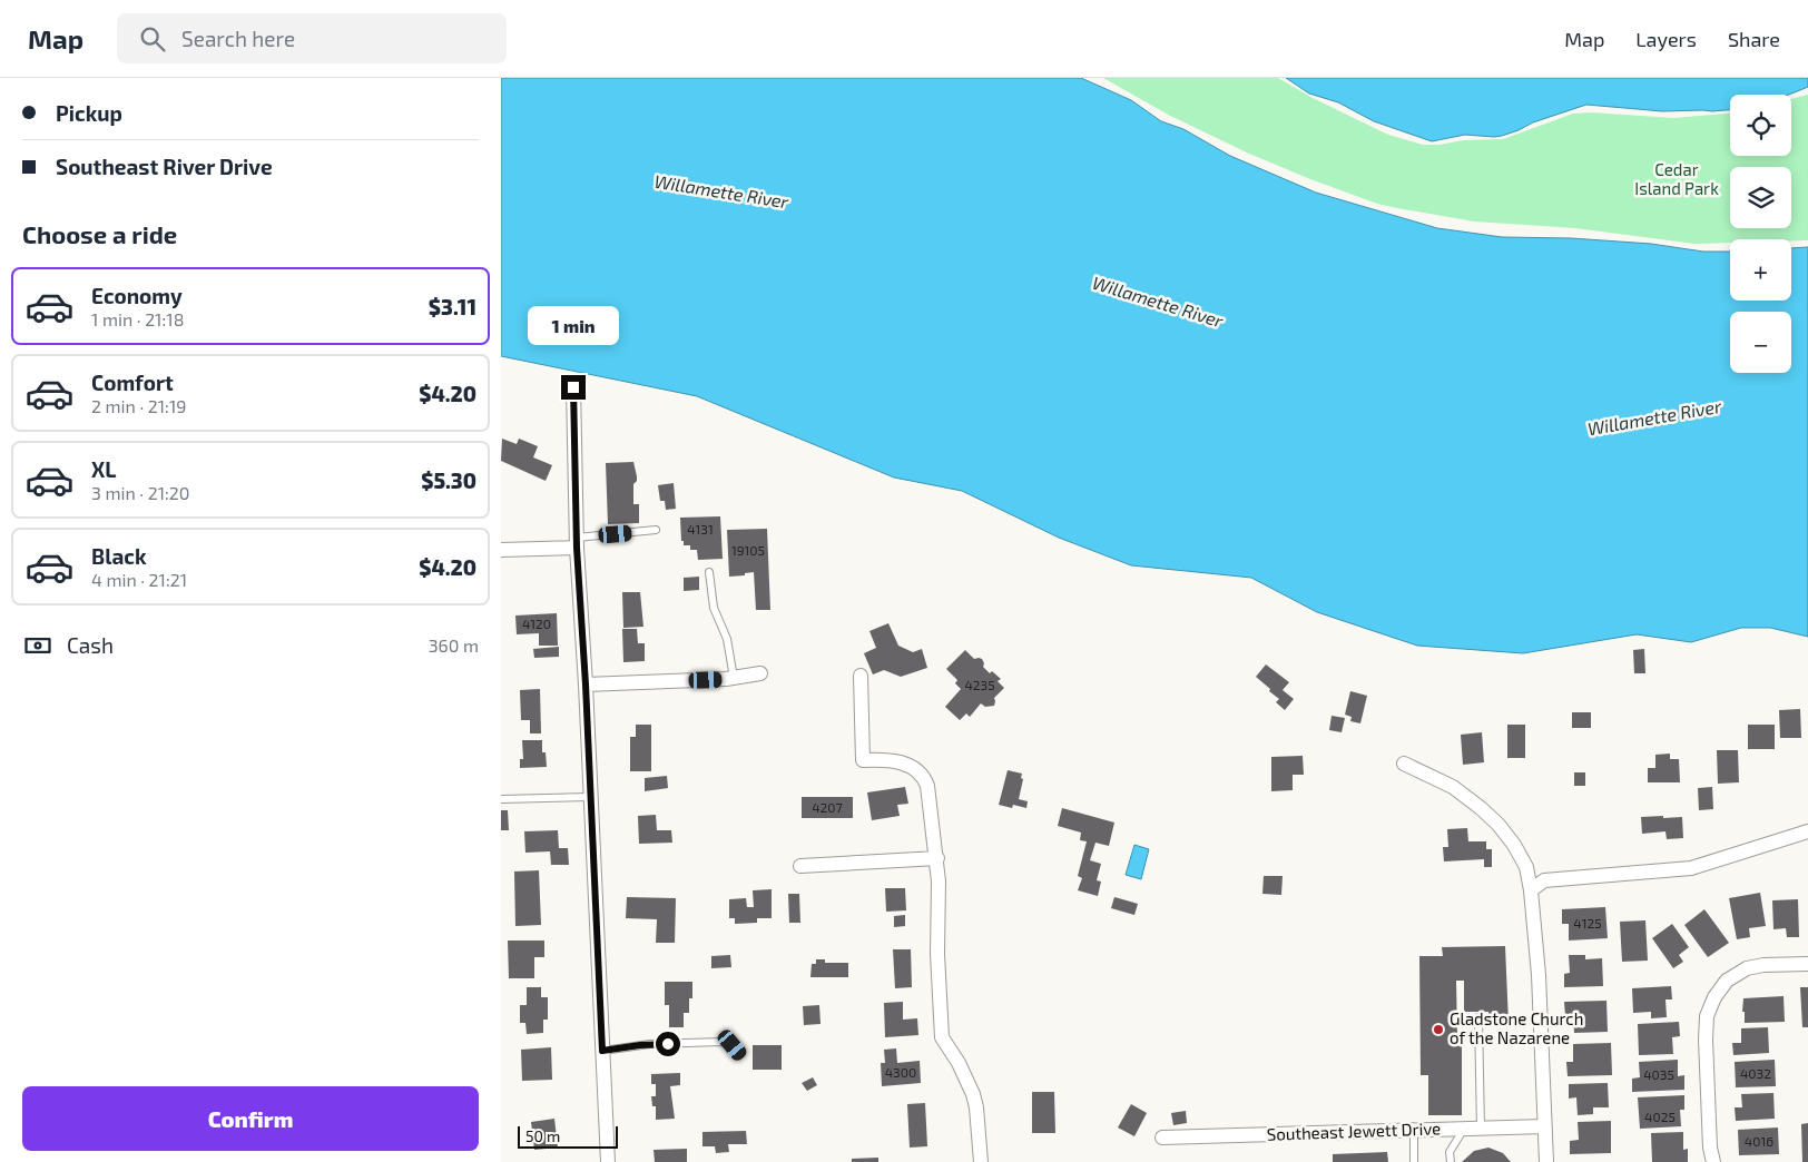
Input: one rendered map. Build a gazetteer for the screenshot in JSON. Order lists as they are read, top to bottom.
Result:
{
  "streets": {
    "street": ["Southeast Jewett Drive"]
  },
  "water": ["Willamette River"],
  "parks": ["Cedar Island Park"],
  "places": ["Gladstone Church of the Nazarene"],
  "house_numbers": [
    "4131",
    "19105",
    "4120",
    "4235",
    "4207",
    "4125",
    "4300",
    "4032",
    "4035",
    "4025",
    "4016"
  ],
  "scale_bar": "50 m",
  "page": {
    "header": "Map",
    "search": "Search here",
    "nav": ["Map", "Layers", "Share"],
    "banner": ["Pickup", "Southeast River Drive"],
    "map_buttons": ["+", "−"],
    "heading": "Choose a ride",
    "list": [
      {
        "name": "Economy",
        "note": "1 min · 21:18",
        "value": "$3.11"
      },
      {
        "name": "Comfort",
        "note": "2 min · 21:19",
        "value": "$4.20"
      },
      {
        "name": "XL",
        "note": "3 min · 21:20",
        "value": "$5.30"
      },
      {
        "name": "Black",
        "note": "4 min · 21:21",
        "value": "$4.20"
      }
    ],
    "bubble": "1 min",
    "pay": ["Cash", "360 m"],
    "buttons": "Confirm",
    "scale": "50 m"
  }
}
